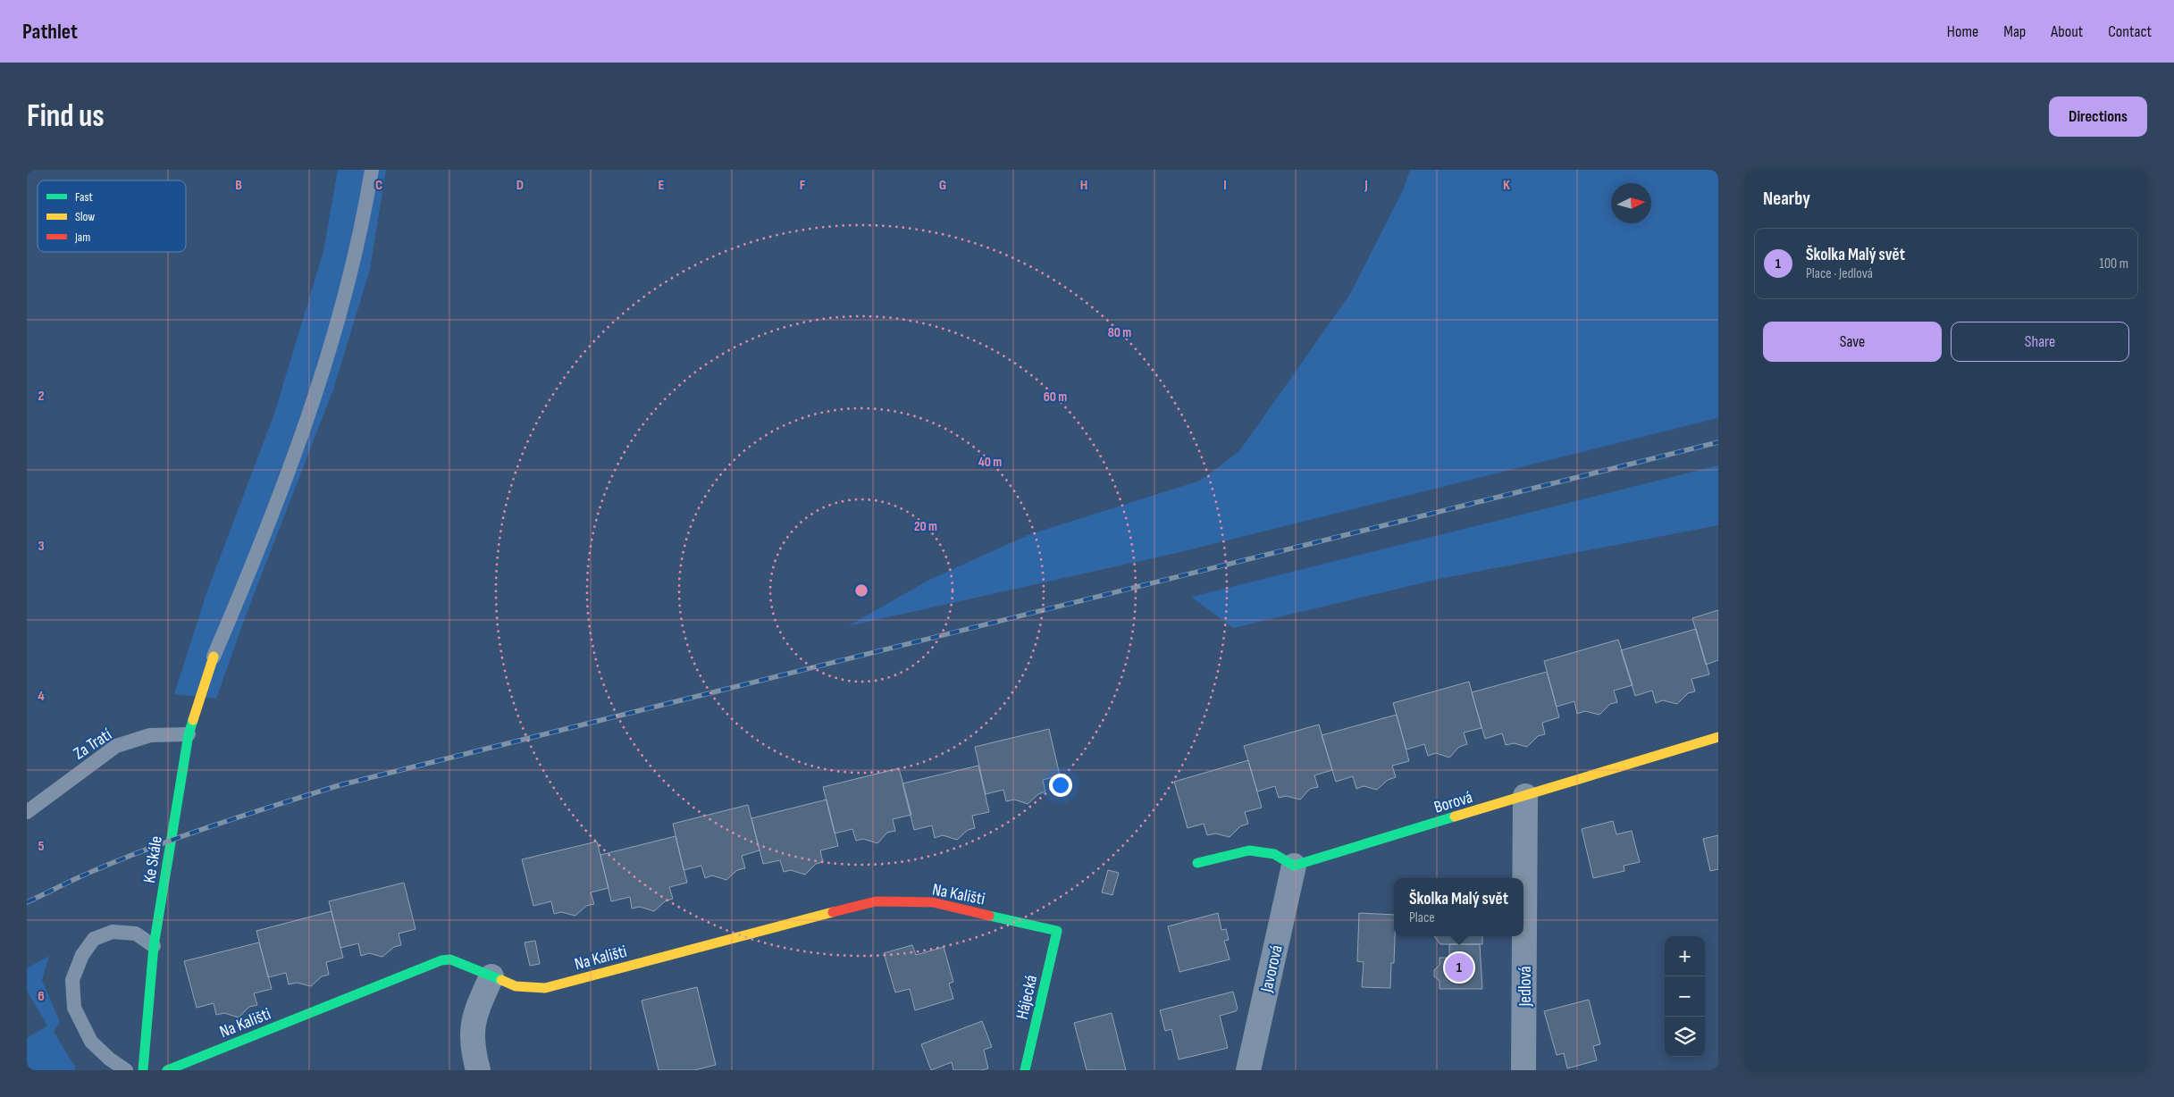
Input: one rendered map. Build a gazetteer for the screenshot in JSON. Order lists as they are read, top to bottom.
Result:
{
  "streets": {
    "street": [
      "Borová",
      "Ke Skále",
      "Na Kališti",
      "Javorová",
      "Jedlová",
      "Hájecká"
    ],
    "lane": ["Za Tratí"]
  },
  "crossings": [
    ["Za Tratí", "Ke Skále"],
    ["Borová", "Javorová"],
    ["Borová", "Jedlová"],
    ["Na Kališti", "Hájecká"]
  ],
  "legend": ["Fast", "Slow", "Jam"],
  "north": "right",
  "page": {
    "header": "Pathlet",
    "nav": [
      "Home",
      "Map",
      "About",
      "Contact"
    ],
    "buttons": [
      "Directions",
      ["Save", "Share"]
    ],
    "title": "Find us",
    "heading": "Nearby",
    "list": [
      {
        "mark": "1",
        "name": "Školka Malý svět",
        "note": "Place · Jedlová",
        "value": "100 m"
      }
    ],
    "popup": ["Školka Malý svět", "Place"],
    "map_buttons": ["+", "−"],
    "pins": "1"
  },
  "grid": {
    "columns": [
      "B",
      "C",
      "D",
      "E",
      "F",
      "G",
      "H",
      "I",
      "J",
      "K"
    ],
    "rows": [
      "2",
      "3",
      "4",
      "5",
      "6"
    ]
  },
  "rings": [
    "80 m",
    "60 m",
    "40 m",
    "20 m"
  ]
}
